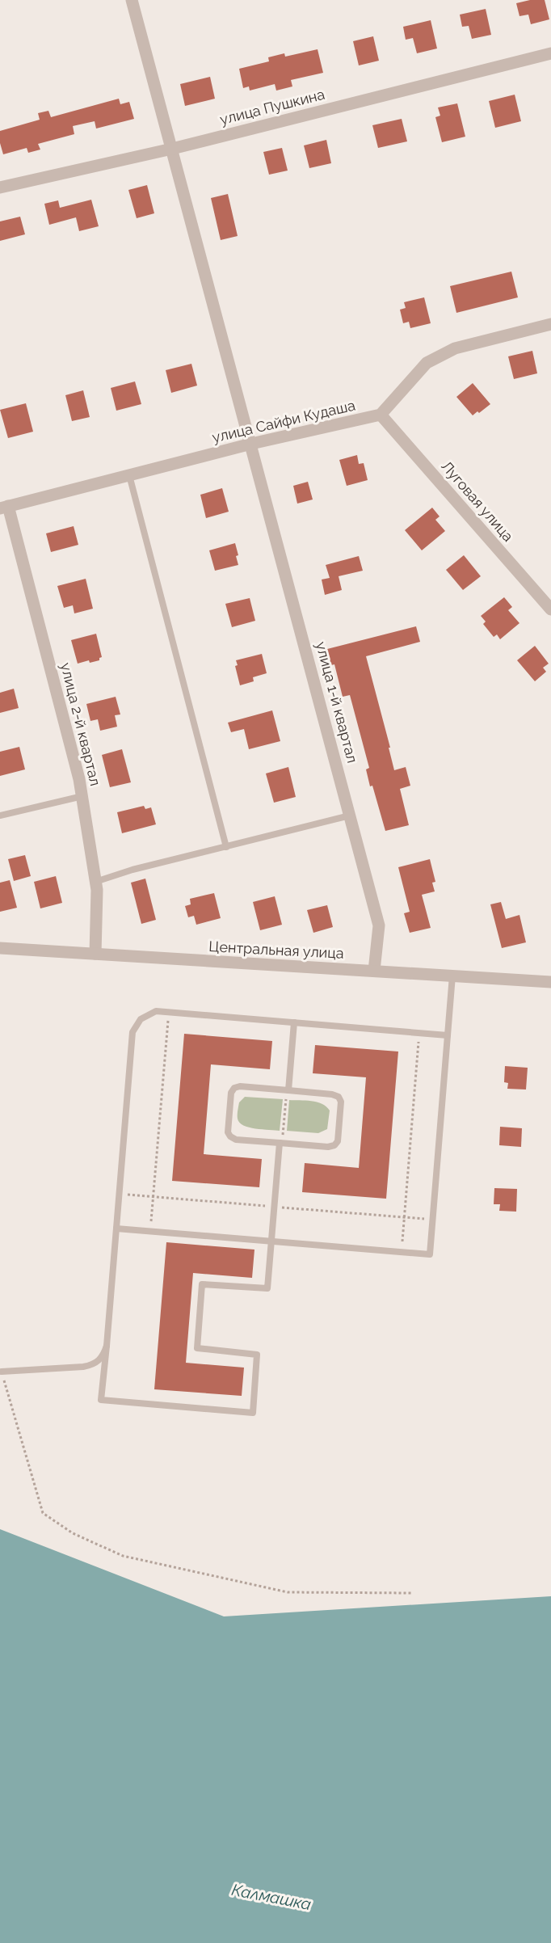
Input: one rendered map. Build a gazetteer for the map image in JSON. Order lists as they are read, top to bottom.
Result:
{
  "streets": {
    "street": [
      "улица Пушкина",
      "улица Сайфи Кудаша",
      "Луговая улица",
      "улица 1-й квартал",
      "улица 2-й квартал",
      "Центральная улица"
    ]
  },
  "crossings": [
    ["улица Пушкина", "улица 1-й квартал"],
    ["улица Сайфи Кудаша", "Луговая улица"],
    ["улица Сайфи Кудаша", "улица 1-й квартал"],
    ["улица Сайфи Кудаша", "улица 2-й квартал"],
    ["улица 1-й квартал", "Центральная улица"],
    ["улица 2-й квартал", "Центральная улица"]
  ],
  "water": ["Калмашка"]
}
